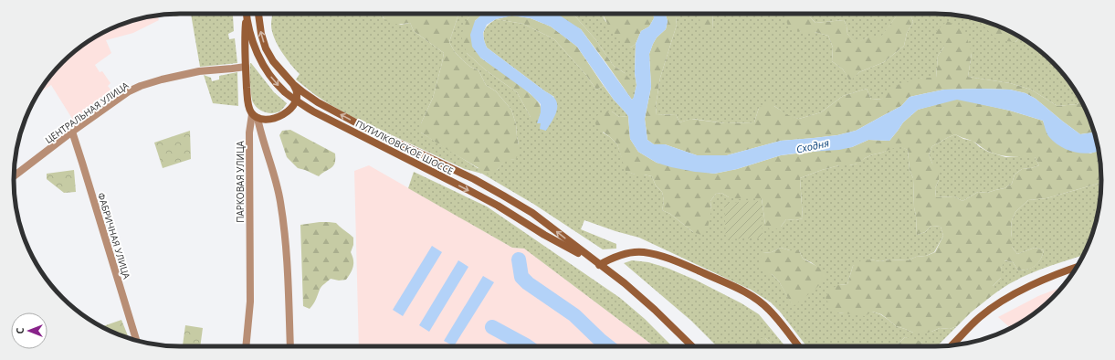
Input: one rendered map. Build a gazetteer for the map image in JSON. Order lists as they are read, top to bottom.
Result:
{
  "streets": {
    "main road": ["ПУТИЛКОВСКОЕ ШОССЕ", "ПАРКОВАЯ УЛИЦА"],
    "street": ["ЦЕНТРАЛЬНАЯ УЛИЦА", "ФАБРИЧНАЯ УЛИЦА"]
  },
  "crossings": [
    ["ЦЕНТРАЛЬНАЯ УЛИЦА", "ПАРКОВАЯ УЛИЦА"],
    ["ЦЕНТРАЛЬНАЯ УЛИЦА", "ФАБРИЧНАЯ УЛИЦА"]
  ],
  "water": ["Сходня"],
  "north": "left"
}
